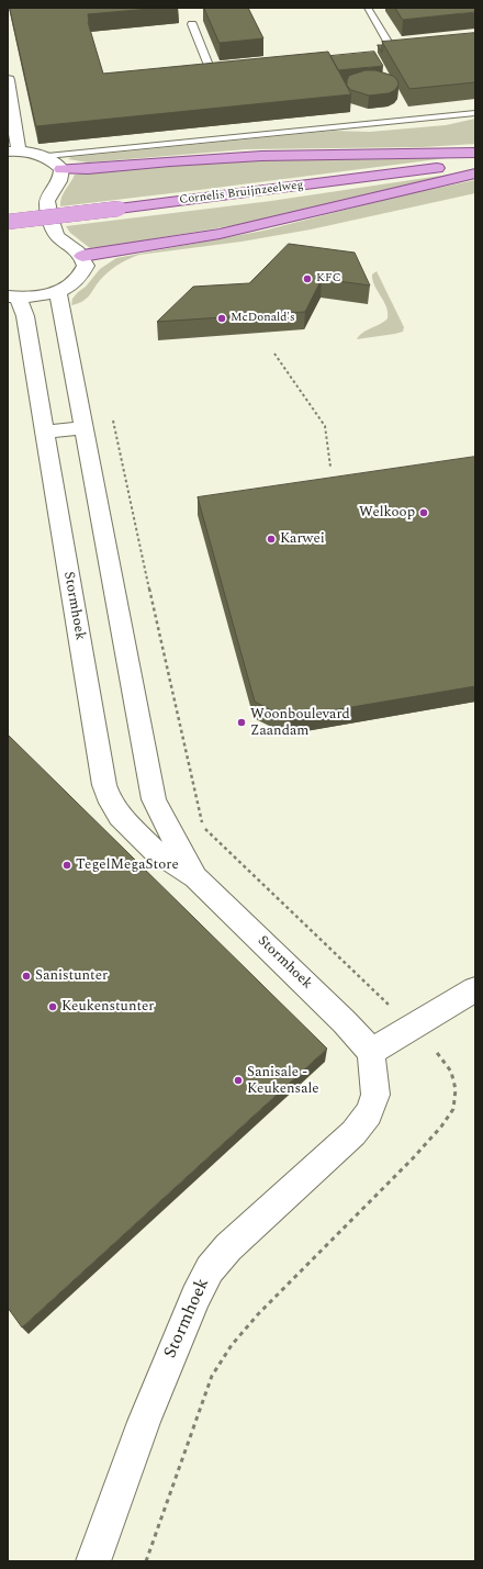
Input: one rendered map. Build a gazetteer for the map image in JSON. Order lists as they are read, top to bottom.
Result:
{
  "streets": {
    "main road": ["Cornelis Bruijnzeelweg"],
    "street": ["Stormhoek"]
  },
  "places": [
    "KFC",
    "McDonald's",
    "Welkoop",
    "Karwei",
    "Woonboulevard Zaandam",
    "TegelMegaStore",
    "Sanistunter",
    "Keukenstunter",
    "Sanisale - Keukensale"
  ]
}
